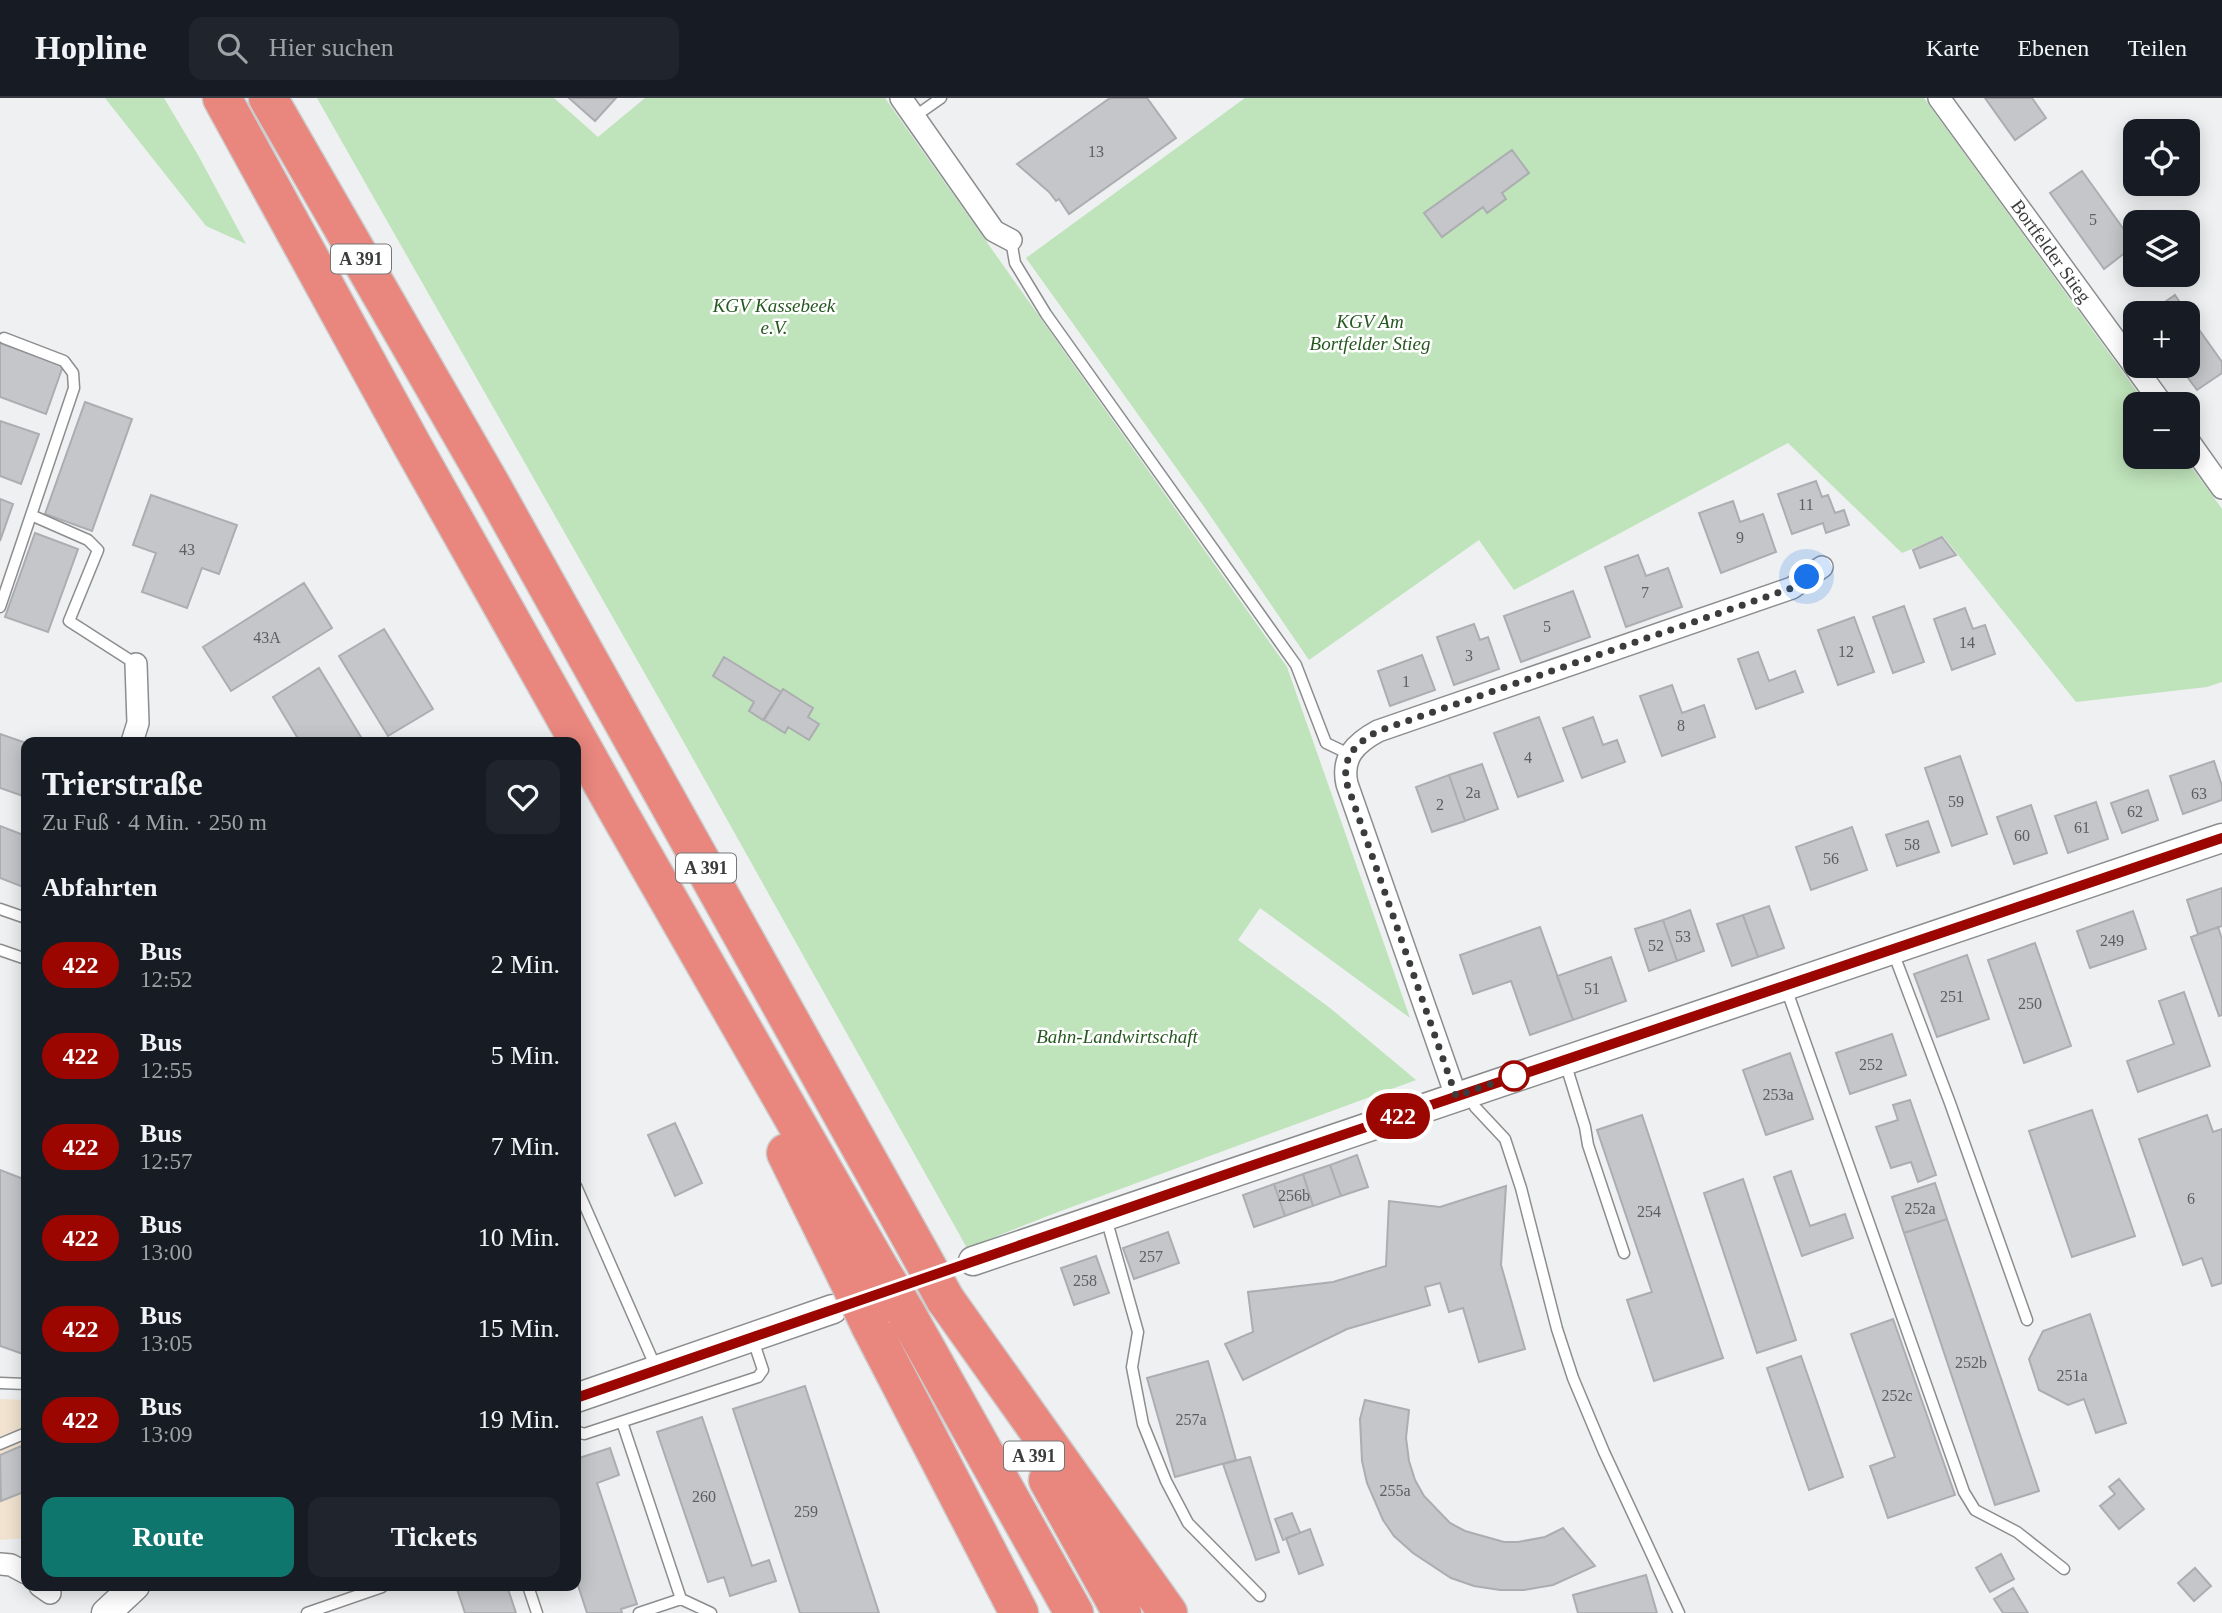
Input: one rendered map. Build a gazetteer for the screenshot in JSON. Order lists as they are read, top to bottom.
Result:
{
  "streets": {
    "highway": ["A 391"],
    "street": ["Bortfelder Stieg"]
  },
  "parks": ["KGV Kassebeek e.V.", "KGV Am Bortfelder Stieg", "Bahn-Landwirtschaft"],
  "lines": ["bus line 422"],
  "house_numbers": [
    "13",
    "5",
    "11",
    "9",
    "43",
    "7",
    "5",
    "43A",
    "14",
    "12",
    "3",
    "1",
    "8",
    "4",
    "2a",
    "63",
    "59",
    "2",
    "62",
    "61",
    "60",
    "58",
    "56",
    "53",
    "249",
    "52",
    "51",
    "251",
    "250",
    "252",
    "253a",
    "256b",
    "6",
    "252a",
    "254",
    "257",
    "258",
    "252b",
    "251a",
    "252c",
    "257a",
    "255a",
    "260",
    "259"
  ],
  "page": {
    "header": "Hopline",
    "search": "Hier suchen",
    "nav": ["Karte", "Ebenen", "Teilen"],
    "on_map": "422",
    "map_buttons": ["+", "−"],
    "heading": [
      ["Trierstraße", "Zu Fuß · 4 Min. · 250 m"],
      "Abfahrten"
    ],
    "list": [
      {
        "mark": "422",
        "name": "Bus",
        "note": "12:52",
        "value": "2 Min."
      },
      {
        "mark": "422",
        "name": "Bus",
        "note": "12:55",
        "value": "5 Min."
      },
      {
        "mark": "422",
        "name": "Bus",
        "note": "12:57",
        "value": "7 Min."
      },
      {
        "mark": "422",
        "name": "Bus",
        "note": "13:00",
        "value": "10 Min."
      },
      {
        "mark": "422",
        "name": "Bus",
        "note": "13:05",
        "value": "15 Min."
      },
      {
        "mark": "422",
        "name": "Bus",
        "note": "13:09",
        "value": "19 Min."
      }
    ],
    "buttons": ["Route", "Tickets"]
  }
}
